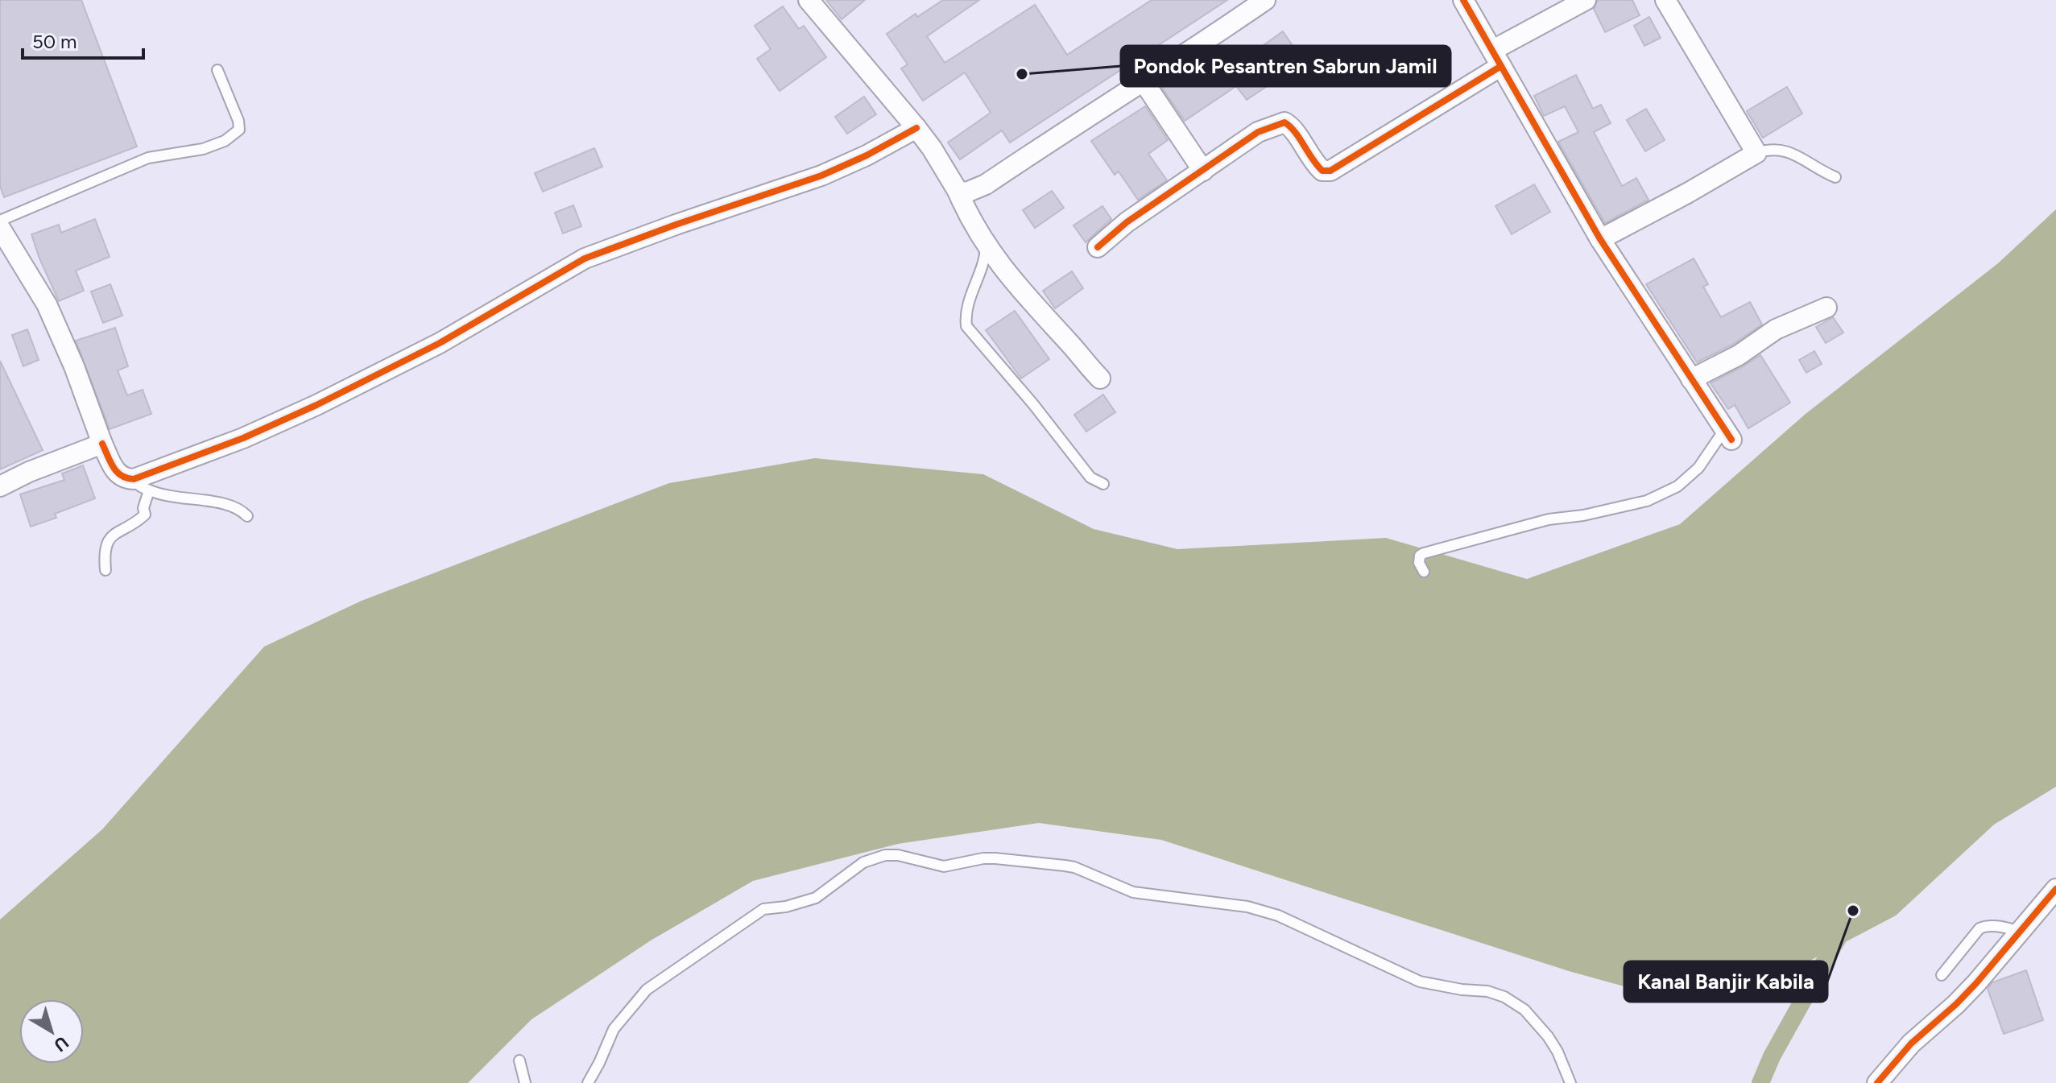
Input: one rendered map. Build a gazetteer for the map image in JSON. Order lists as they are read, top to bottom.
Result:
{
  "places": ["Pondok Pesantren Sabrun Jamil", "Kanal Banjir Kabila"],
  "scale_bar": "50 m",
  "north": "bottom right"
}
